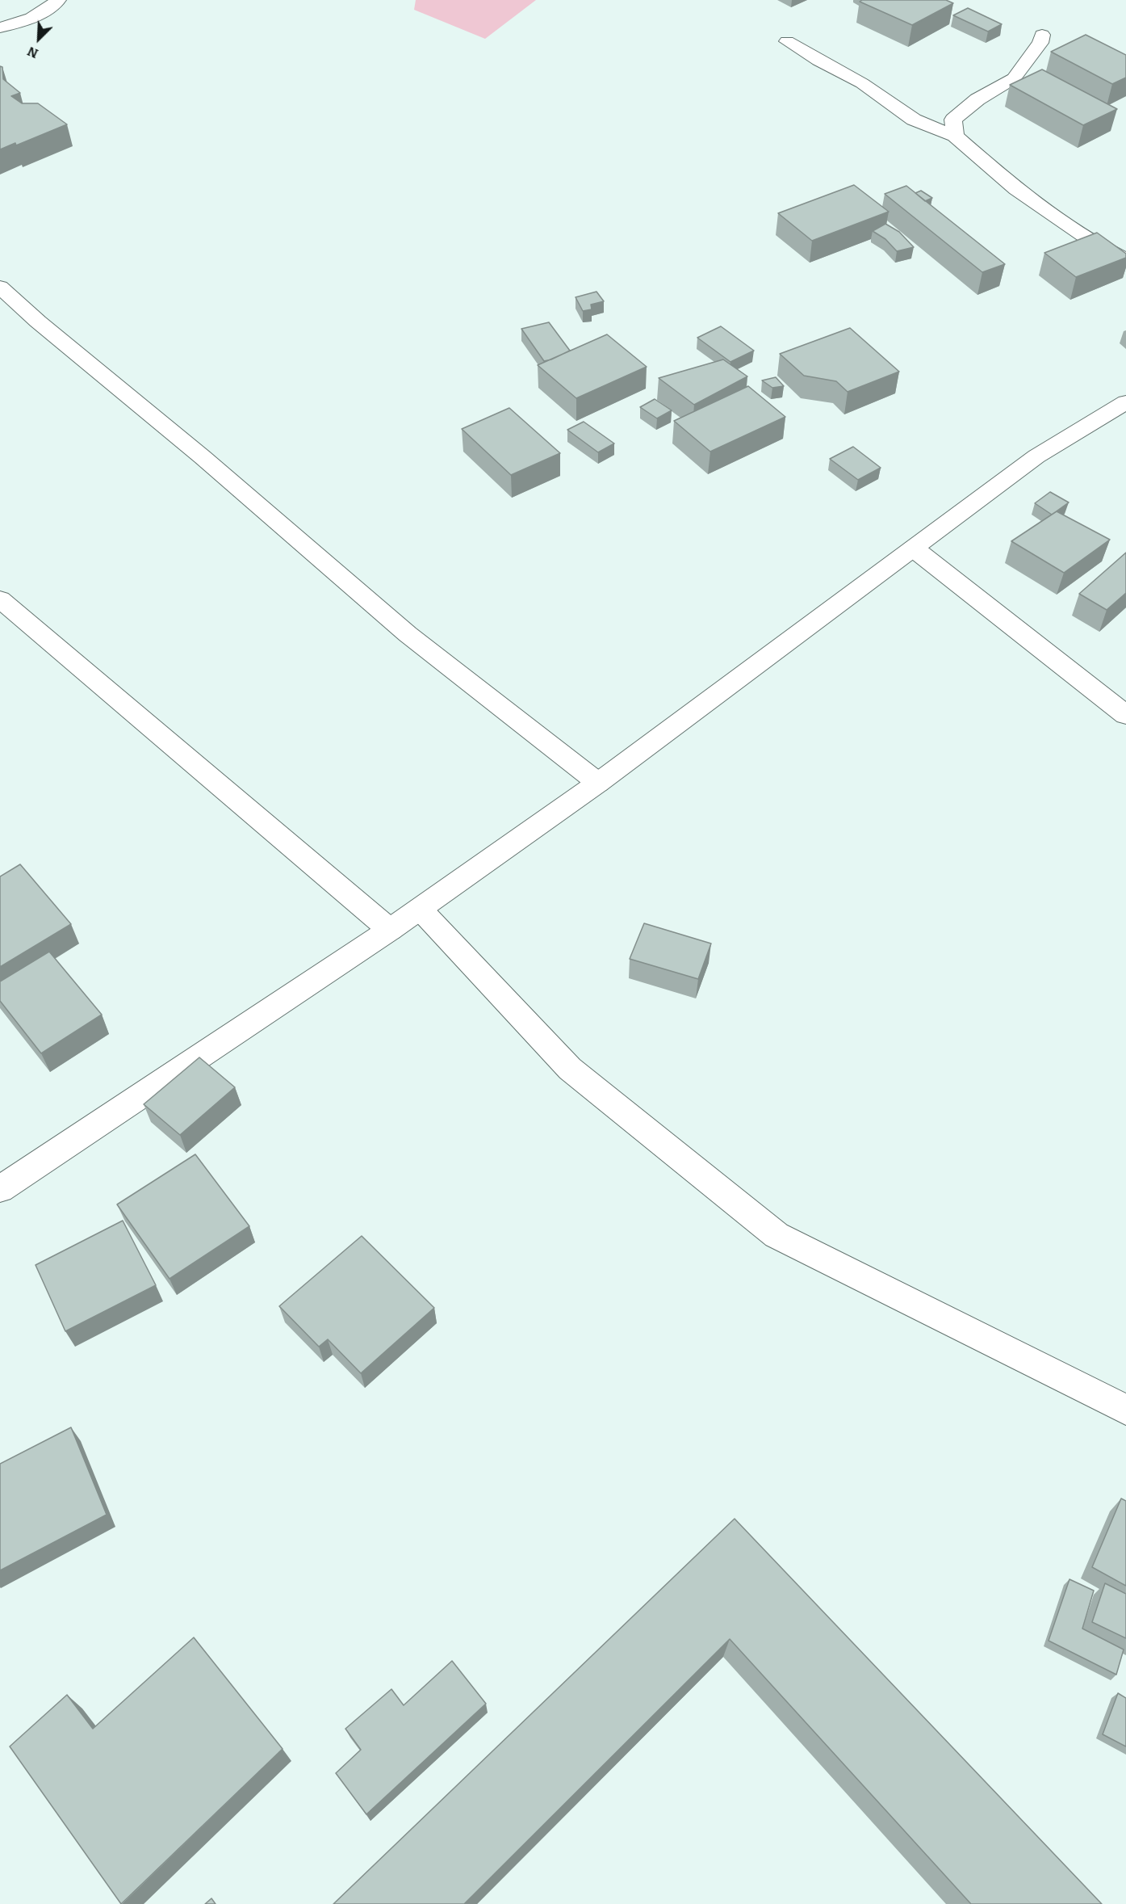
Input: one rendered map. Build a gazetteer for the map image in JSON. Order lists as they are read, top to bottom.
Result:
{
  "north": "bottom left"
}
